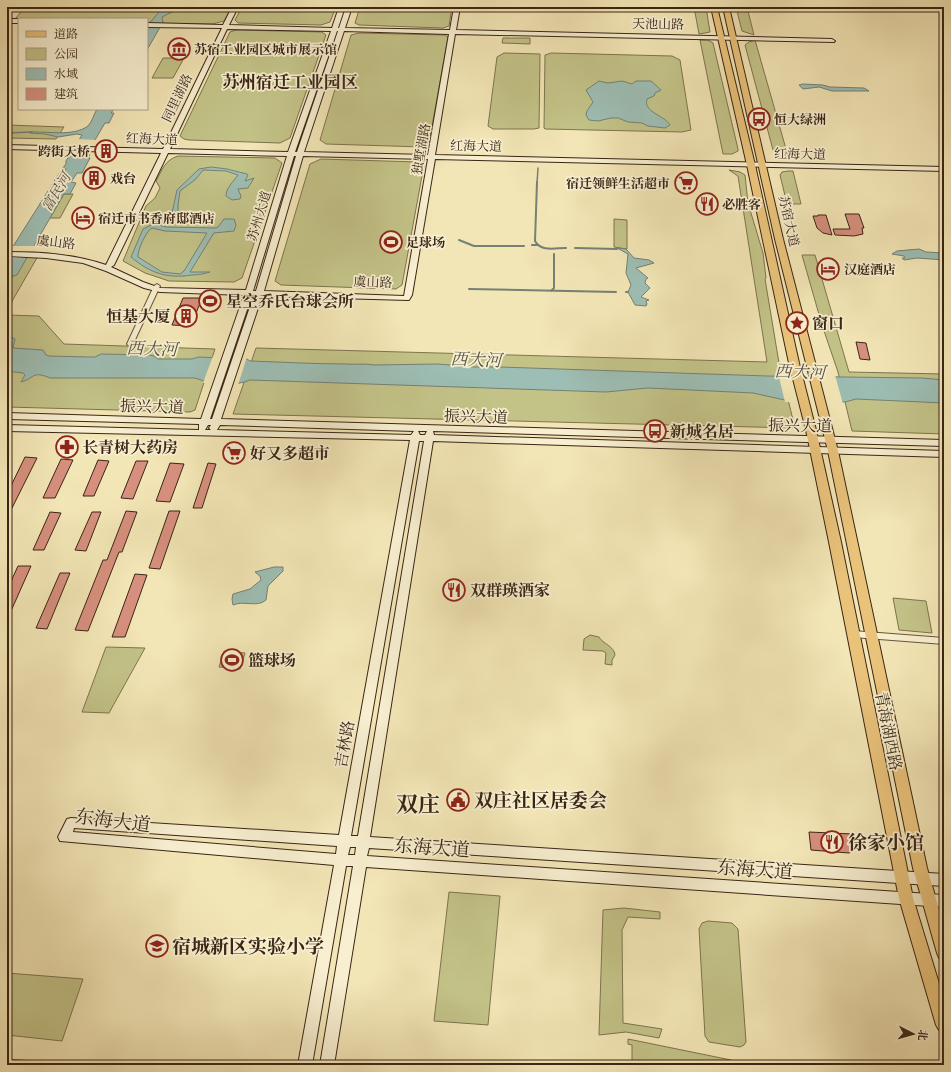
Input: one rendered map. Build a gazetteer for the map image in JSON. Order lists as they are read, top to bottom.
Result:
{
  "streets": {
    "main road": ["苏宿大道", "青海湖西路"],
    "street": [
      "天池山路",
      "同里湖路",
      "红海大道",
      "独墅湖路",
      "苏州大道",
      "虞山路",
      "振兴大道",
      "吉林路",
      "东海大道"
    ]
  },
  "crossings": [
    ["天池山路", "同里湖路"],
    ["天池山路", "独墅湖路"],
    ["天池山路", "苏州大道"],
    ["天池山路", "苏宿大道"],
    ["同里湖路", "红海大道"],
    ["同里湖路", "虞山路"],
    ["红海大道", "独墅湖路"],
    ["红海大道", "苏州大道"],
    ["红海大道", "苏宿大道"],
    ["独墅湖路", "虞山路"],
    ["苏州大道", "虞山路"],
    ["苏州大道", "振兴大道"],
    ["苏宿大道", "振兴大道"],
    ["苏宿大道", "青海湖西路"],
    ["振兴大道", "青海湖西路"],
    ["振兴大道", "吉林路"],
    ["青海湖西路", "东海大道"],
    ["吉林路", "东海大道"]
  ],
  "districts": ["苏州宿迁工业园区", "双庄"],
  "water": ["富民河", "西大河"],
  "places": {
    "museum": ["苏宿工业园区城市展示馆"],
    "bus stop": ["恒大绿洲", "新城名居"],
    "building": ["跨街天桥", "戏台", "恒基大厦"],
    "supermarket": ["宿迁领鲜生活超市", "好又多超市"],
    "restaurant": ["必胜客", "双群瑛酒家", "徐家小馆"],
    "hotel": ["宿迁市书香府邸酒店", "汉庭酒店"],
    "sports": ["足球场", "星空乔氏台球会所", "篮球场"],
    "place": ["窗口"],
    "pharmacy": ["长青树大药房"],
    "public building": ["双庄社区居委会"],
    "school or university": ["宿城新区实验小学"]
  },
  "legend": [
    "道路",
    "公园",
    "水域",
    "建筑"
  ],
  "north": "right"
}
